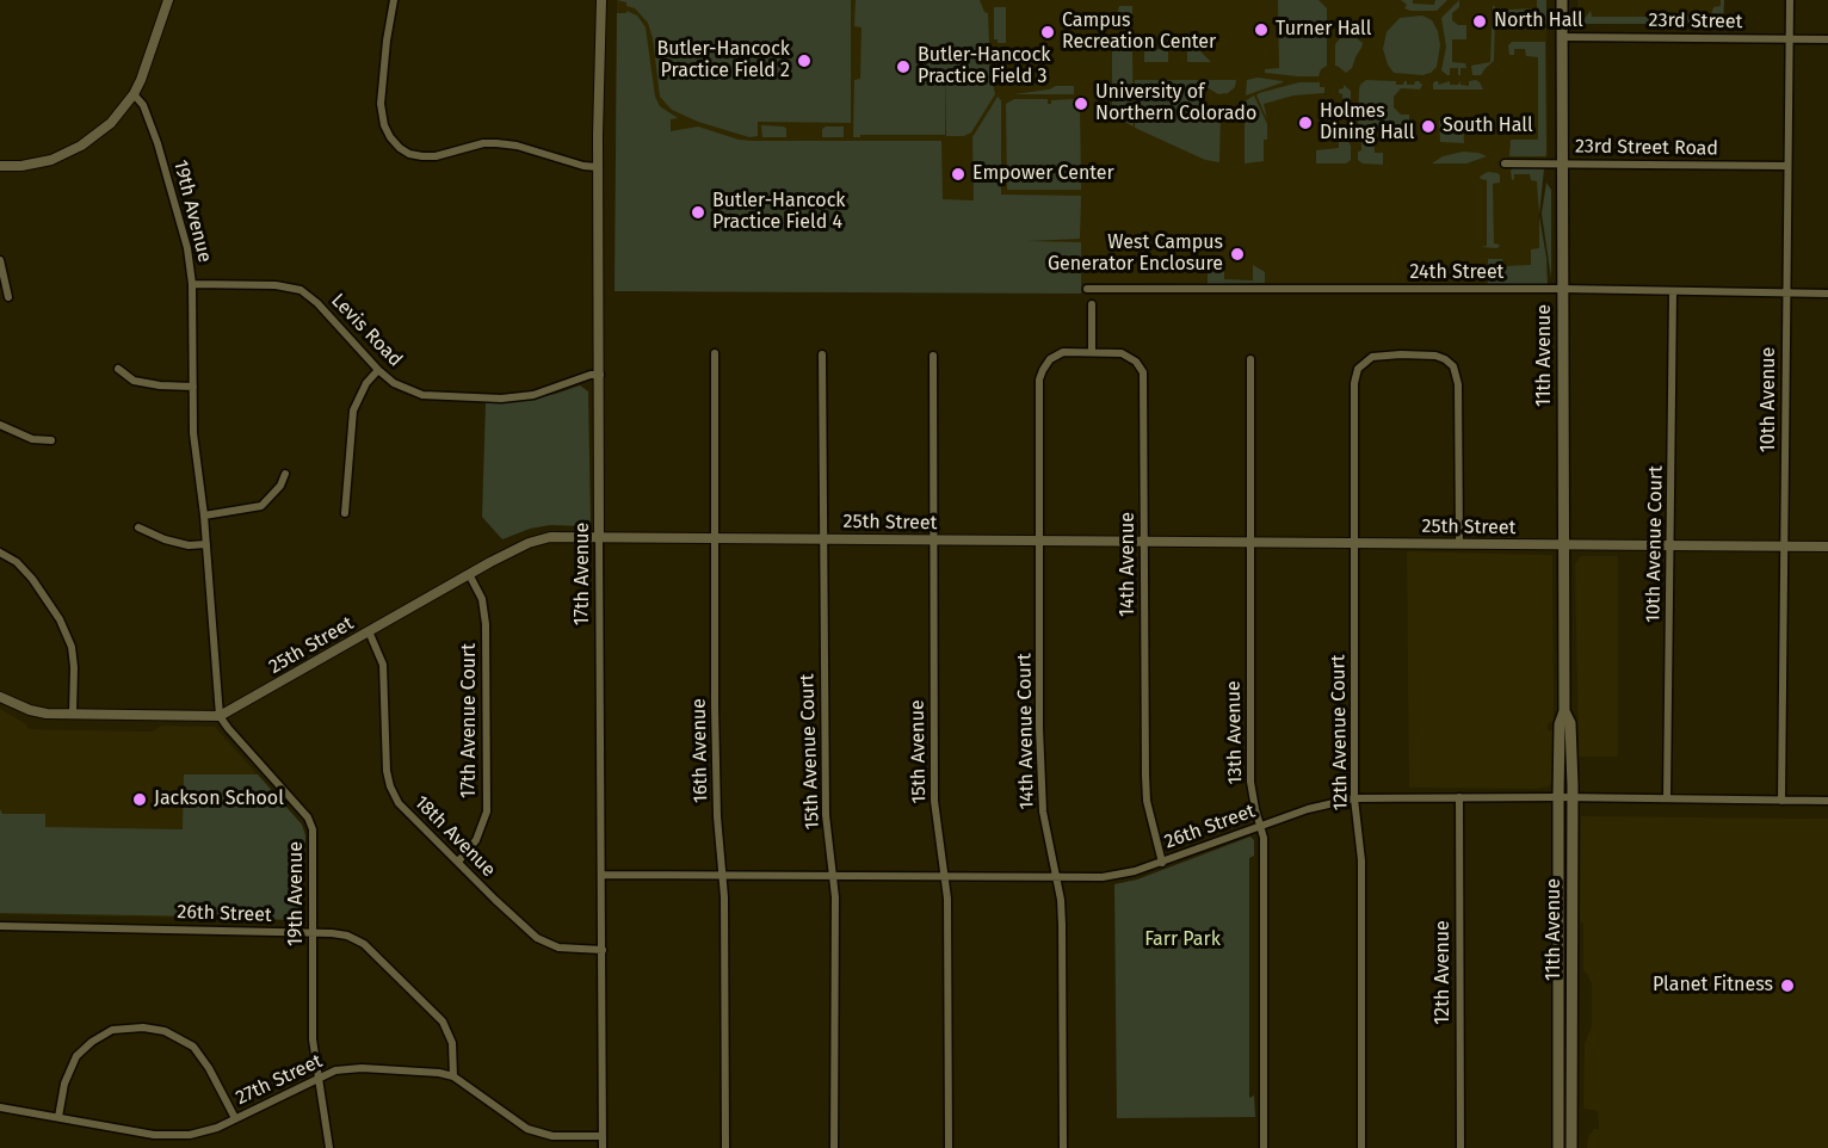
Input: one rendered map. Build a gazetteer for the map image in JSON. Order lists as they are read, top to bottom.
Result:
{
  "streets": {
    "main road": ["11th Avenue"],
    "street": [
      "23rd Street",
      "23rd Street Road",
      "19th Avenue",
      "24th Street",
      "Levis Road",
      "10th Avenue",
      "25th Street",
      "10th Avenue Court",
      "14th Avenue",
      "17th Avenue",
      "17th Avenue Court",
      "14th Avenue Court",
      "13th Avenue",
      "12th Avenue Court",
      "16th Avenue",
      "15th Avenue Court",
      "15th Avenue",
      "26th Street",
      "18th Avenue",
      "12th Avenue",
      "27th Street"
    ]
  },
  "crossings": [
    ["23rd Street", "11th Avenue"],
    ["23rd Street", "10th Avenue"],
    ["23rd Street Road", "11th Avenue"],
    ["23rd Street Road", "10th Avenue"],
    ["19th Avenue", "Levis Road"],
    ["19th Avenue", "25th Street"],
    ["19th Avenue", "26th Street"],
    ["19th Avenue", "27th Street"],
    ["24th Street", "11th Avenue"],
    ["24th Street", "10th Avenue"],
    ["24th Street", "10th Avenue Court"],
    ["Levis Road", "17th Avenue"],
    ["11th Avenue", "25th Street"],
    ["11th Avenue", "26th Street"],
    ["10th Avenue", "25th Street"],
    ["10th Avenue", "26th Street"],
    ["25th Street", "10th Avenue Court"],
    ["25th Street", "14th Avenue"],
    ["25th Street", "17th Avenue"],
    ["25th Street", "17th Avenue Court"],
    ["25th Street", "14th Avenue Court"],
    ["25th Street", "13th Avenue"],
    ["25th Street", "12th Avenue Court"],
    ["25th Street", "16th Avenue"],
    ["25th Street", "15th Avenue Court"],
    ["25th Street", "15th Avenue"],
    ["25th Street", "18th Avenue"],
    ["10th Avenue Court", "26th Street"],
    ["14th Avenue", "14th Avenue Court"],
    ["14th Avenue", "26th Street"],
    ["17th Avenue", "26th Street"],
    ["17th Avenue", "18th Avenue"],
    ["17th Avenue", "27th Street"],
    ["17th Avenue Court", "18th Avenue"],
    ["14th Avenue Court", "26th Street"],
    ["13th Avenue", "26th Street"],
    ["12th Avenue Court", "26th Street"],
    ["16th Avenue", "26th Street"],
    ["15th Avenue Court", "26th Street"],
    ["15th Avenue", "26th Street"],
    ["26th Street", "12th Avenue"],
    ["26th Street", "27th Street"]
  ],
  "parks": ["Farr Park"],
  "places": [
    "North Hall",
    "Turner Hall",
    "Campus Recreation Center",
    "Butler-Hancock Practice Field 2",
    "Butler-Hancock Practice Field 3",
    "University of Northern Colorado",
    "Holmes Dining Hall",
    "South Hall",
    "Empower Center",
    "Butler-Hancock Practice Field 4",
    "West Campus Generator Enclosure",
    "Jackson School",
    "Planet Fitness"
  ]
}
